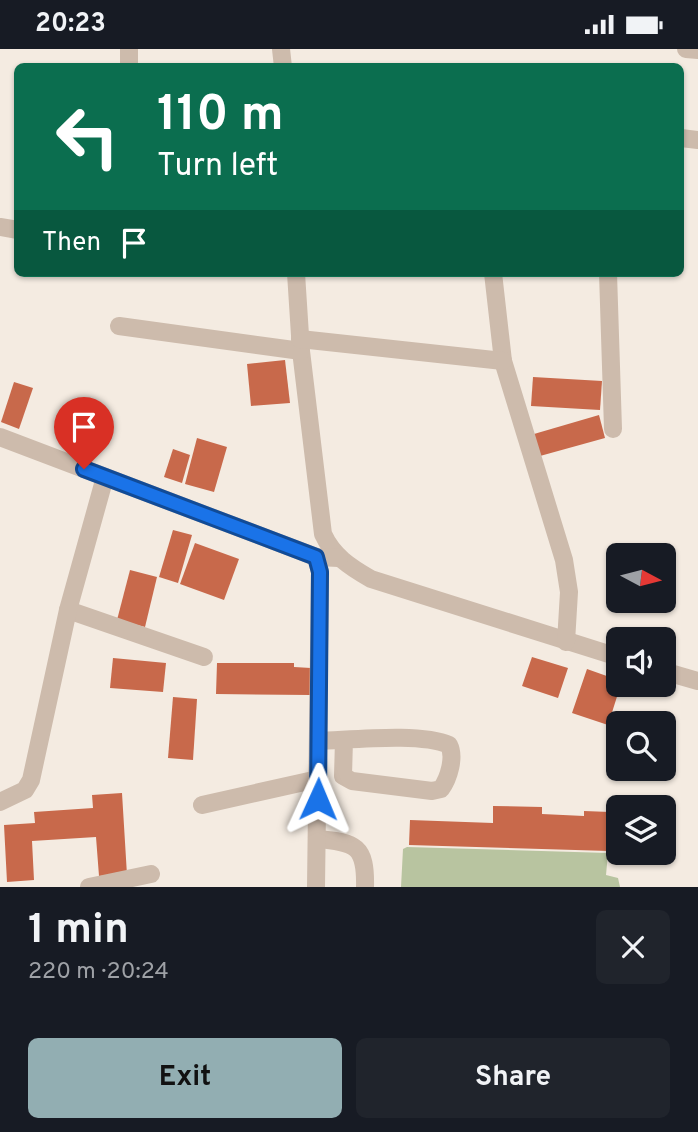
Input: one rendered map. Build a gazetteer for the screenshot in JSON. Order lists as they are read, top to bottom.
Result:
{
  "north": "right",
  "page": {
    "status": "20:23",
    "turn": ["110 m", "Turn left"],
    "then": "Then",
    "heading": ["1 min", "220 m · 20:24"],
    "buttons": ["Exit", "Share"]
  }
}
